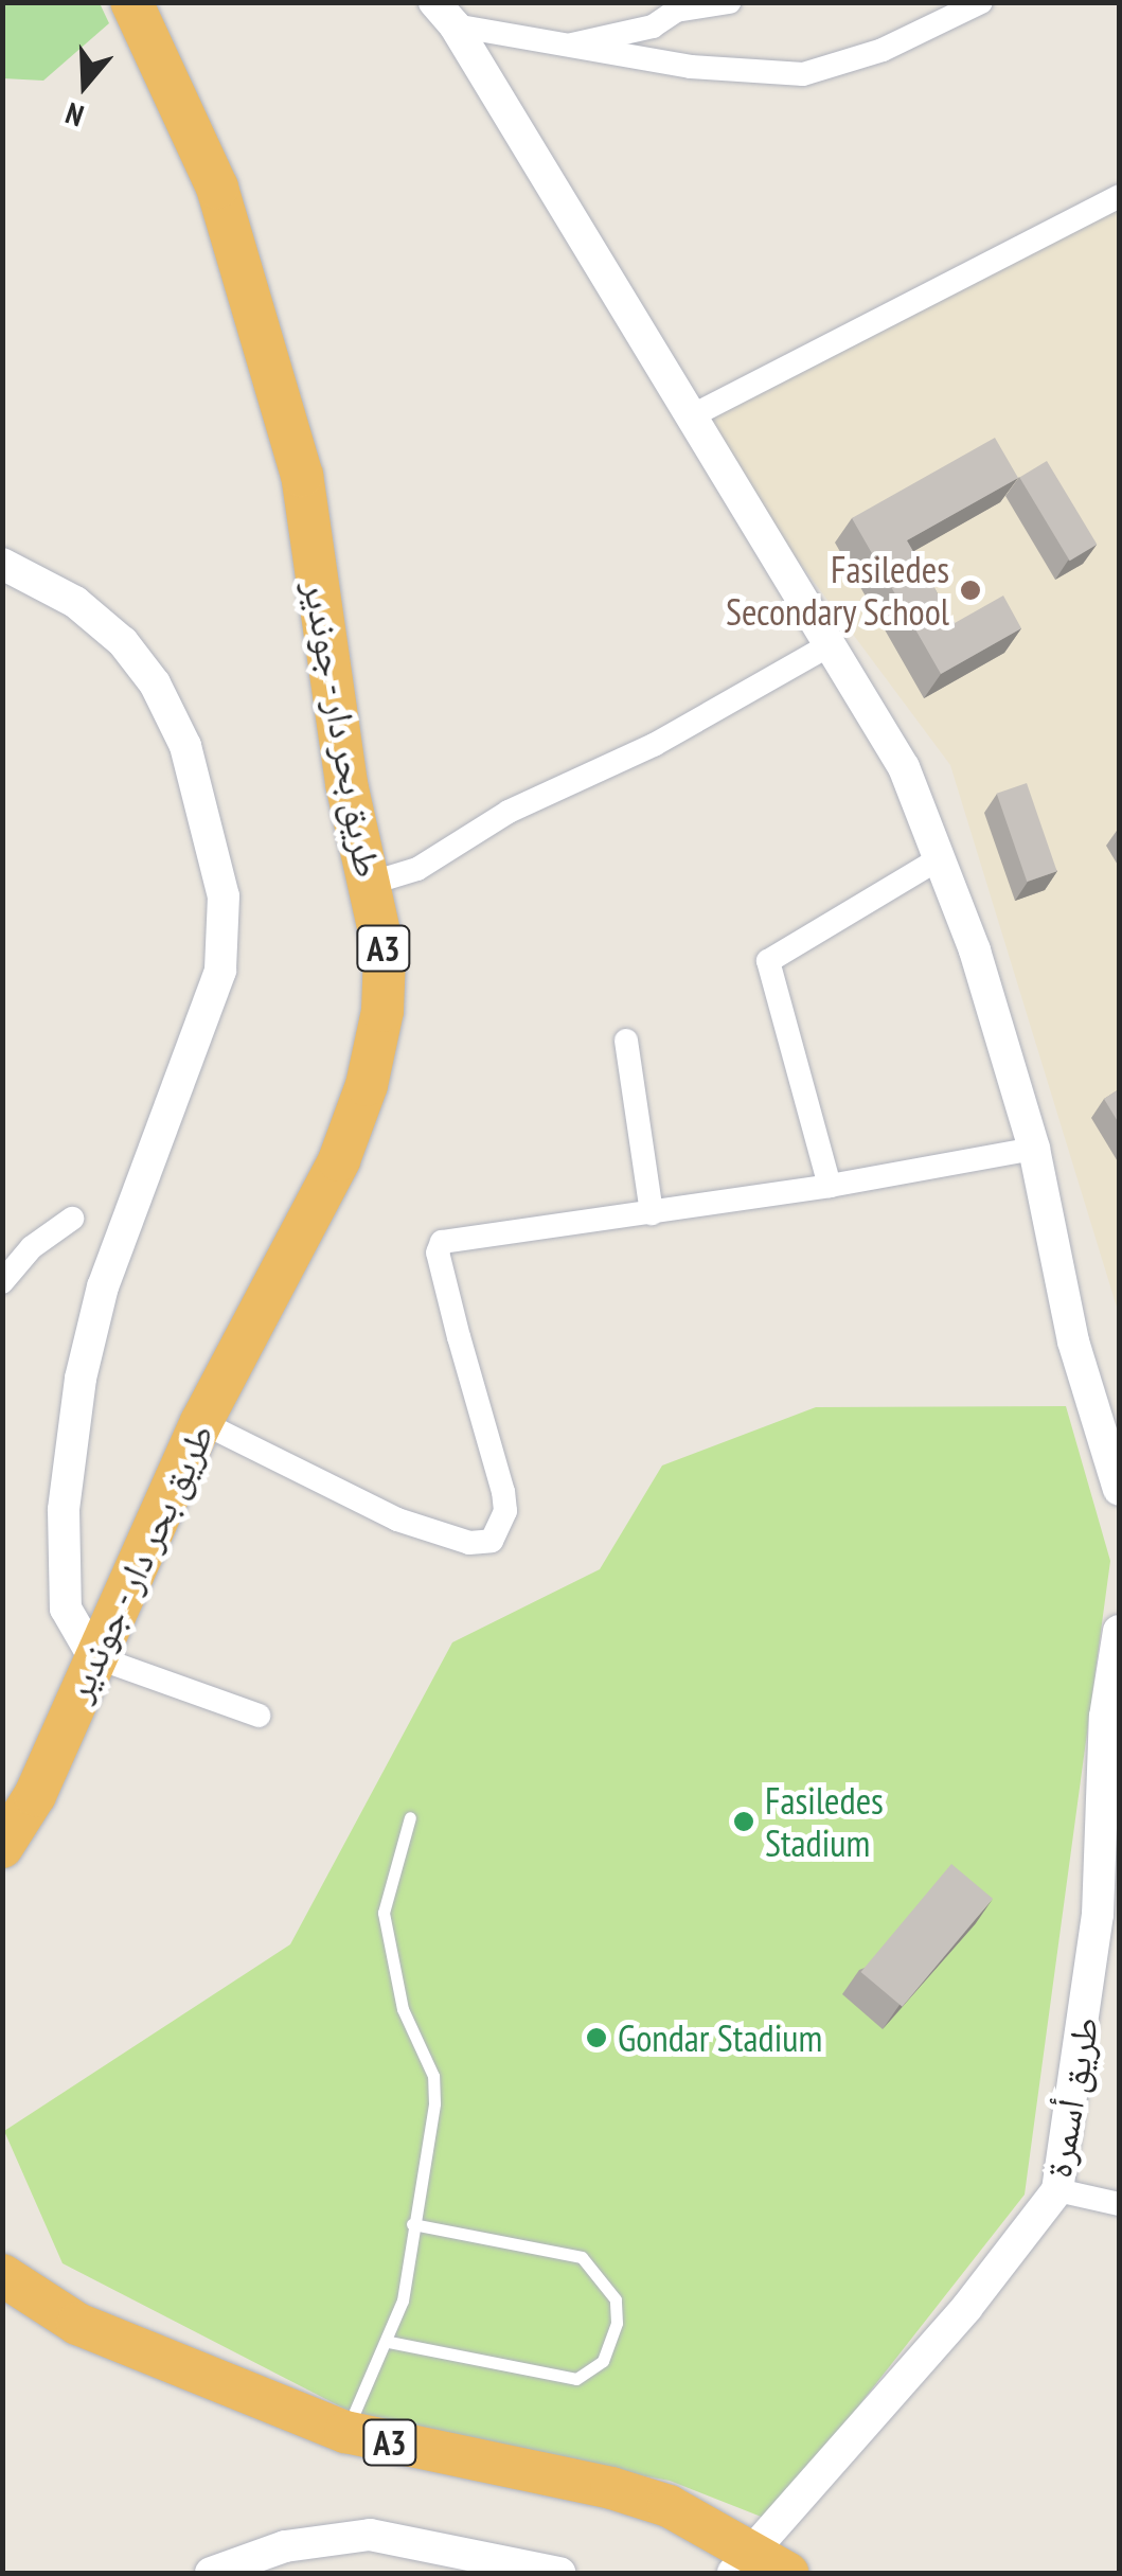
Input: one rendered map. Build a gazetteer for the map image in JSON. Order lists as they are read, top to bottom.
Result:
{
  "streets": {
    "highway": ["طريق بحر دار - جوندير", "A3"],
    "street": ["طريق أسمرة"]
  },
  "crossings": [
    ["A3", "طريق أسمرة"]
  ],
  "places": ["Fasiledes Secondary School", "Fasiledes Stadium", "Gondar Stadium"],
  "north": "bottom"
}
